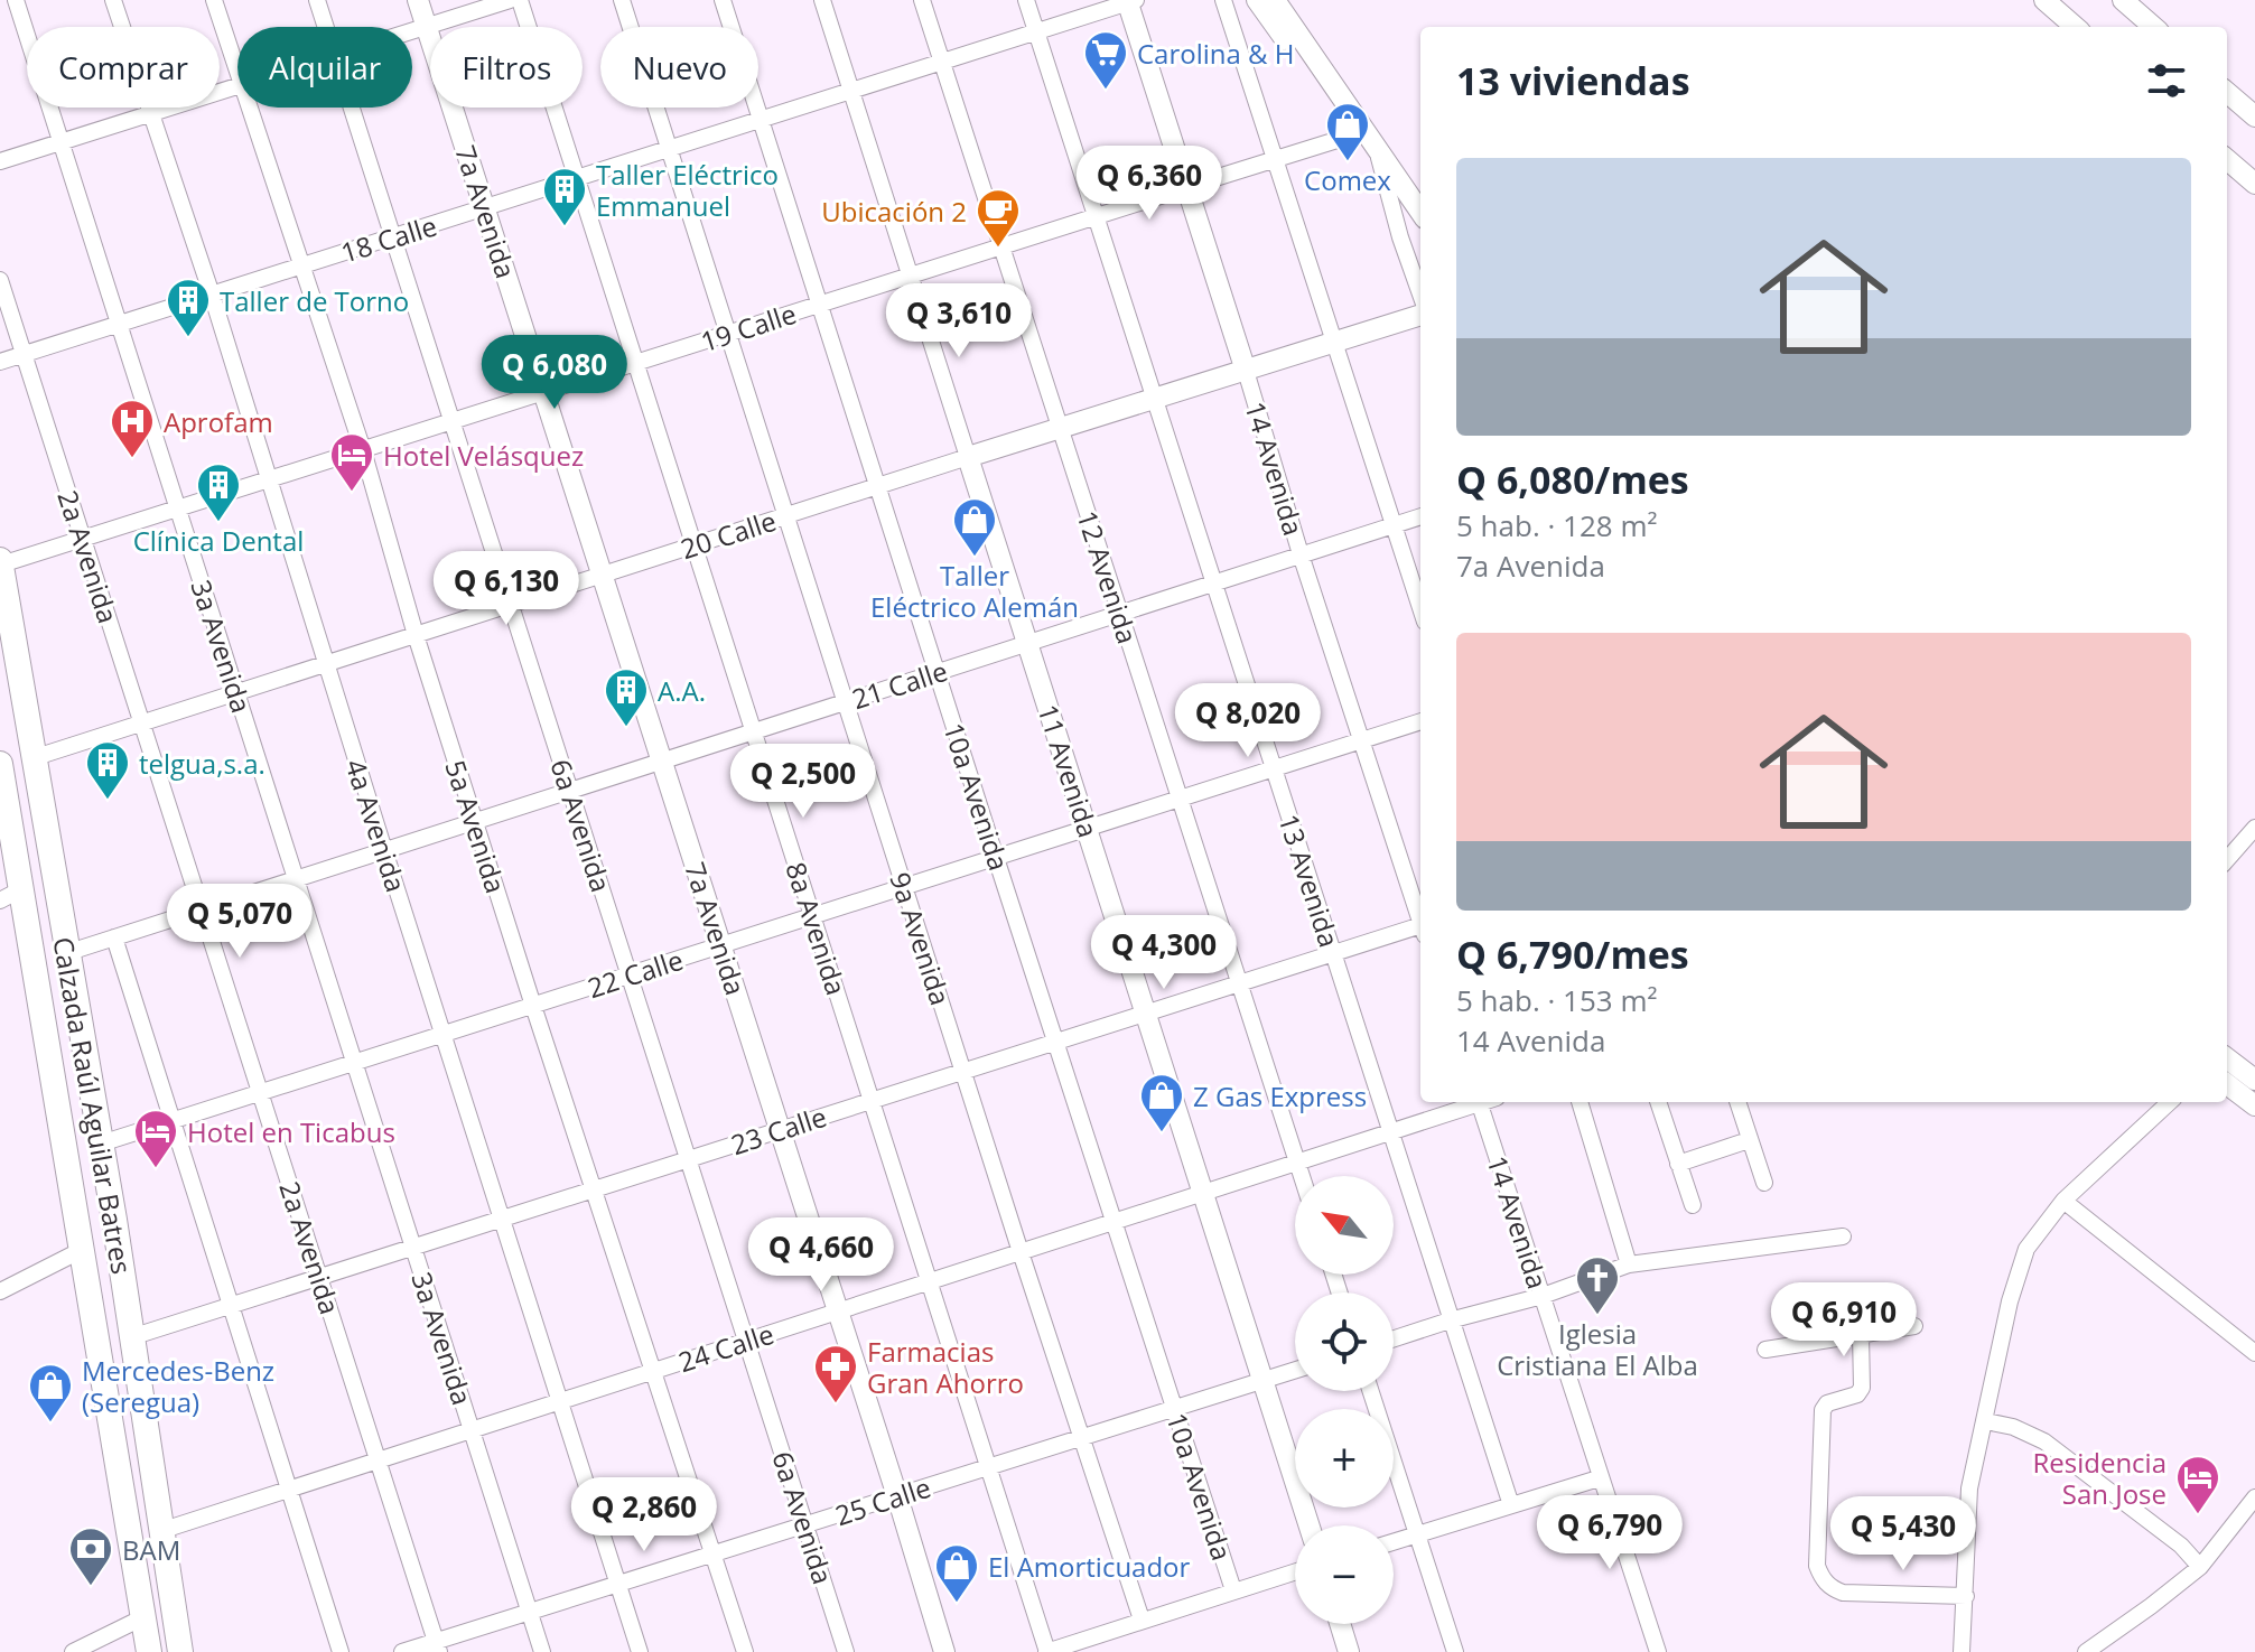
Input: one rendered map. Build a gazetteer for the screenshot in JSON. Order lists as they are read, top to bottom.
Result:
{
  "streets": {
    "highway": ["Calzada Raúl Aguilar Batres"],
    "main road": [
      "7a Avenida",
      "14 Avenida",
      "20 Calle",
      "11 Avenida"
    ],
    "street": [
      "18 Calle",
      "19 Calle",
      "2a Avenida",
      "12 Avenida",
      "3a Avenida",
      "21 Calle",
      "10a Avenida",
      "4a Avenida",
      "6a Avenida",
      "5a Avenida",
      "13 Avenida",
      "8a Avenida",
      "9a Avenida",
      "22 Calle",
      "23 Calle",
      "24 Calle",
      "25 Calle"
    ]
  },
  "crossings": [
    ["7a Avenida", "18 Calle"],
    ["7a Avenida", "19 Calle"],
    ["7a Avenida", "20 Calle"],
    ["7a Avenida", "21 Calle"],
    ["7a Avenida", "22 Calle"],
    ["7a Avenida", "23 Calle"],
    ["7a Avenida", "24 Calle"],
    ["7a Avenida", "25 Calle"],
    ["18 Calle", "14 Avenida"],
    ["18 Calle", "2a Avenida"],
    ["18 Calle", "12 Avenida"],
    ["18 Calle", "3a Avenida"],
    ["18 Calle", "11 Avenida"],
    ["18 Calle", "10a Avenida"],
    ["18 Calle", "4a Avenida"],
    ["18 Calle", "6a Avenida"],
    ["18 Calle", "5a Avenida"],
    ["18 Calle", "13 Avenida"],
    ["18 Calle", "8a Avenida"],
    ["18 Calle", "9a Avenida"],
    ["19 Calle", "14 Avenida"],
    ["19 Calle", "2a Avenida"],
    ["19 Calle", "12 Avenida"],
    ["19 Calle", "3a Avenida"],
    ["19 Calle", "11 Avenida"],
    ["19 Calle", "10a Avenida"],
    ["19 Calle", "4a Avenida"],
    ["19 Calle", "6a Avenida"],
    ["19 Calle", "5a Avenida"],
    ["19 Calle", "13 Avenida"],
    ["19 Calle", "8a Avenida"],
    ["19 Calle", "9a Avenida"],
    ["19 Calle", "Calzada Raúl Aguilar Batres"],
    ["14 Avenida", "20 Calle"],
    ["14 Avenida", "21 Calle"],
    ["14 Avenida", "22 Calle"],
    ["20 Calle", "2a Avenida"],
    ["20 Calle", "12 Avenida"],
    ["20 Calle", "3a Avenida"],
    ["20 Calle", "11 Avenida"],
    ["20 Calle", "10a Avenida"],
    ["20 Calle", "4a Avenida"],
    ["20 Calle", "6a Avenida"],
    ["20 Calle", "5a Avenida"],
    ["20 Calle", "13 Avenida"],
    ["20 Calle", "8a Avenida"],
    ["20 Calle", "9a Avenida"],
    ["20 Calle", "Calzada Raúl Aguilar Batres"],
    ["2a Avenida", "21 Calle"],
    ["2a Avenida", "22 Calle"],
    ["2a Avenida", "23 Calle"],
    ["2a Avenida", "24 Calle"],
    ["2a Avenida", "25 Calle"],
    ["12 Avenida", "21 Calle"],
    ["12 Avenida", "22 Calle"],
    ["12 Avenida", "23 Calle"],
    ["12 Avenida", "24 Calle"],
    ["3a Avenida", "21 Calle"],
    ["3a Avenida", "22 Calle"],
    ["3a Avenida", "23 Calle"],
    ["3a Avenida", "24 Calle"],
    ["3a Avenida", "25 Calle"],
    ["21 Calle", "11 Avenida"],
    ["21 Calle", "10a Avenida"],
    ["21 Calle", "4a Avenida"],
    ["21 Calle", "6a Avenida"],
    ["21 Calle", "5a Avenida"],
    ["21 Calle", "13 Avenida"],
    ["21 Calle", "8a Avenida"],
    ["21 Calle", "9a Avenida"],
    ["21 Calle", "Calzada Raúl Aguilar Batres"],
    ["11 Avenida", "22 Calle"],
    ["11 Avenida", "23 Calle"],
    ["11 Avenida", "24 Calle"],
    ["11 Avenida", "25 Calle"],
    ["10a Avenida", "22 Calle"],
    ["10a Avenida", "23 Calle"],
    ["10a Avenida", "24 Calle"],
    ["10a Avenida", "25 Calle"],
    ["4a Avenida", "22 Calle"],
    ["4a Avenida", "23 Calle"],
    ["4a Avenida", "24 Calle"],
    ["4a Avenida", "25 Calle"],
    ["6a Avenida", "22 Calle"],
    ["6a Avenida", "23 Calle"],
    ["6a Avenida", "24 Calle"],
    ["6a Avenida", "25 Calle"],
    ["5a Avenida", "22 Calle"],
    ["5a Avenida", "23 Calle"],
    ["5a Avenida", "24 Calle"],
    ["5a Avenida", "25 Calle"],
    ["13 Avenida", "22 Calle"],
    ["13 Avenida", "23 Calle"],
    ["13 Avenida", "24 Calle"],
    ["8a Avenida", "22 Calle"],
    ["8a Avenida", "23 Calle"],
    ["8a Avenida", "24 Calle"],
    ["8a Avenida", "25 Calle"],
    ["9a Avenida", "22 Calle"],
    ["9a Avenida", "23 Calle"],
    ["9a Avenida", "24 Calle"],
    ["9a Avenida", "25 Calle"],
    ["22 Calle", "Calzada Raúl Aguilar Batres"],
    ["Calzada Raúl Aguilar Batres", "23 Calle"],
    ["Calzada Raúl Aguilar Batres", "24 Calle"]
  ],
  "places": {
    "supermarket": ["Carolina & H"],
    "shop": [
      "Comex",
      "Taller Eléctrico Alemán",
      "Z Gas Express",
      "Mercedes-Benz (Seregua)",
      "El Amorticuador"
    ],
    "building": [
      "Taller Eléctrico Emmanuel",
      "Taller de Torno",
      "Clínica Dental",
      "A.A.",
      "telgua,s.a."
    ],
    "cafe": ["Ubicación 2"],
    "hospital": ["Aprofam"],
    "hotel": ["Hotel Velásquez", "Hotel en Ticabus", "Residencia San Jose"],
    "church": ["Iglesia Cristiana El Alba"],
    "pharmacy": ["Farmacias Gran Ahorro"],
    "bank": ["BAM"]
  },
  "north": "top left",
  "page": {
    "chip": [
      "Comprar",
      "Alquilar",
      "Filtros",
      "Nuevo"
    ],
    "heading": "13 viviendas",
    "list": [
      {
        "name": "Q 6,080/mes",
        "note": "5 hab. · 128 m² · 7a Avenida"
      },
      {
        "name": "Q 6,790/mes",
        "note": "5 hab. · 153 m² · 14 Avenida"
      }
    ],
    "price": [
      "Q 6,360",
      "Q 3,610",
      "Q 6,080",
      "Q 6,130",
      "Q 8,020",
      "Q 2,500",
      "Q 5,070",
      "Q 4,300",
      "Q 4,660",
      "Q 6,910",
      "Q 2,860",
      "Q 6,790",
      "Q 5,430"
    ],
    "map_buttons": ["+", "−"]
  }
}
